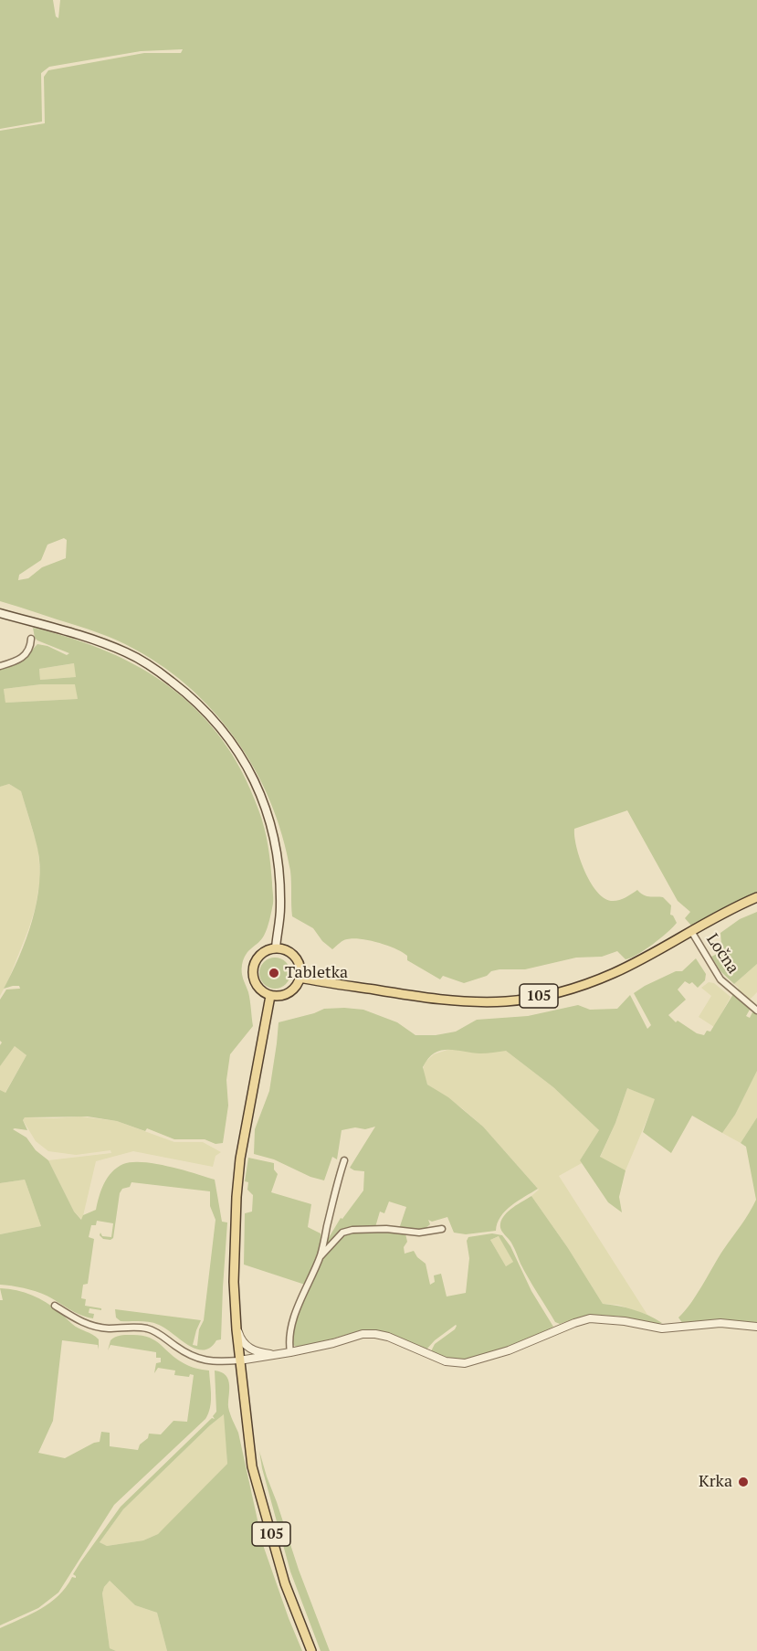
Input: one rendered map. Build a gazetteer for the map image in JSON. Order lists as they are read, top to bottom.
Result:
{
  "streets": {
    "main road": ["105"],
    "street": ["Ločna"]
  },
  "crossings": [
    ["Ločna", "105"]
  ],
  "places": ["Tabletka", "Krka"]
}
